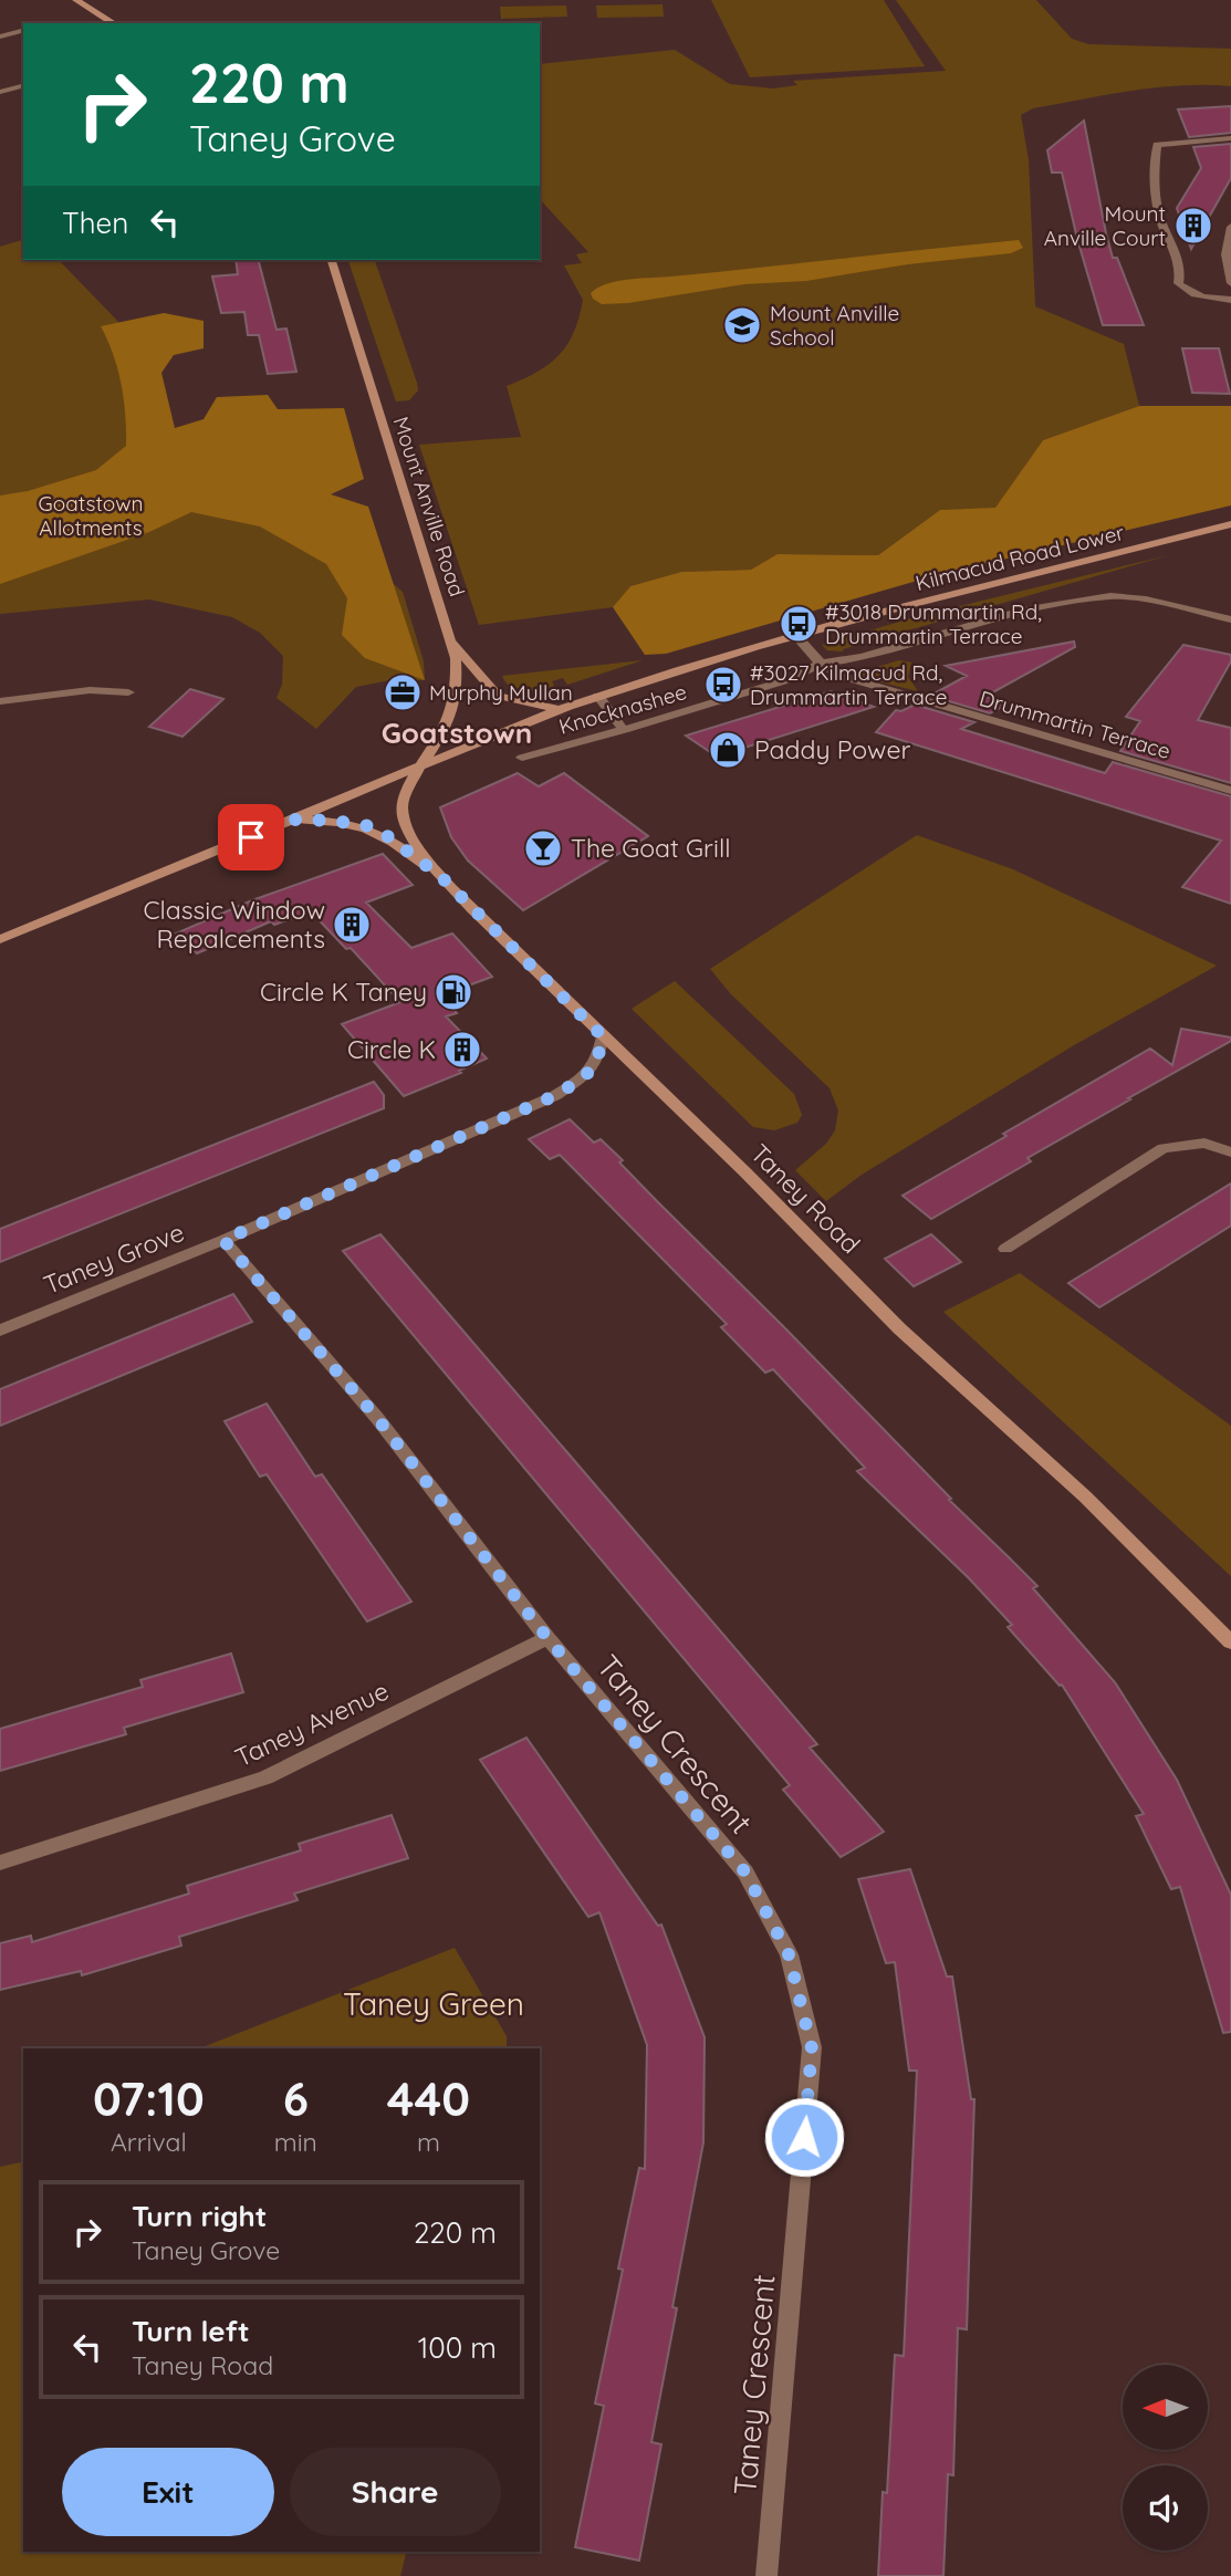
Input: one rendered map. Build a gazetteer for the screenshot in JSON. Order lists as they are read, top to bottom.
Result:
{
  "streets": {
    "main road": ["Mount Anville Road", "Kilmacud Road Lower", "Taney Road"],
    "street": [
      "Knocknashee",
      "Drummartin Terrace",
      "Taney Grove",
      "Taney Avenue",
      "Taney Crescent"
    ]
  },
  "crossings": [
    ["Mount Anville Road", "Kilmacud Road Lower"],
    ["Mount Anville Road", "Taney Road"],
    ["Kilmacud Road Lower", "Taney Road"],
    ["Knocknashee", "Drummartin Terrace"],
    ["Taney Road", "Taney Grove"],
    ["Taney Grove", "Taney Crescent"],
    ["Taney Avenue", "Taney Crescent"]
  ],
  "districts": ["Goatstown"],
  "parks": ["Goatstown Allotments", "Taney Green"],
  "places": {
    "building": ["Mount Anville Court", "Classic Window Repalcements", "Circle K"],
    "school or university": ["Mount Anville School"],
    "bus stop": ["#3018 Drummartin Rd, Drummartin Terrace", "#3027 Kilmacud Rd, Drummartin Terrace"],
    "office": ["Murphy Mullan"],
    "shop": ["Paddy Power"],
    "bar": ["The Goat Grill"],
    "fuel station": ["Circle K Taney"]
  },
  "north": "left",
  "page": {
    "turn": ["220 m", "Taney Grove"],
    "then": "Then",
    "eta": [
      "07:10",
      "Arrival",
      "6",
      "min",
      "440",
      "m"
    ],
    "list": [
      {
        "name": "Turn right",
        "note": "Taney Grove",
        "value": "220 m"
      },
      {
        "name": "Turn left",
        "note": "Taney Road",
        "value": "100 m"
      }
    ],
    "buttons": ["Exit", "Share"]
  }
}
